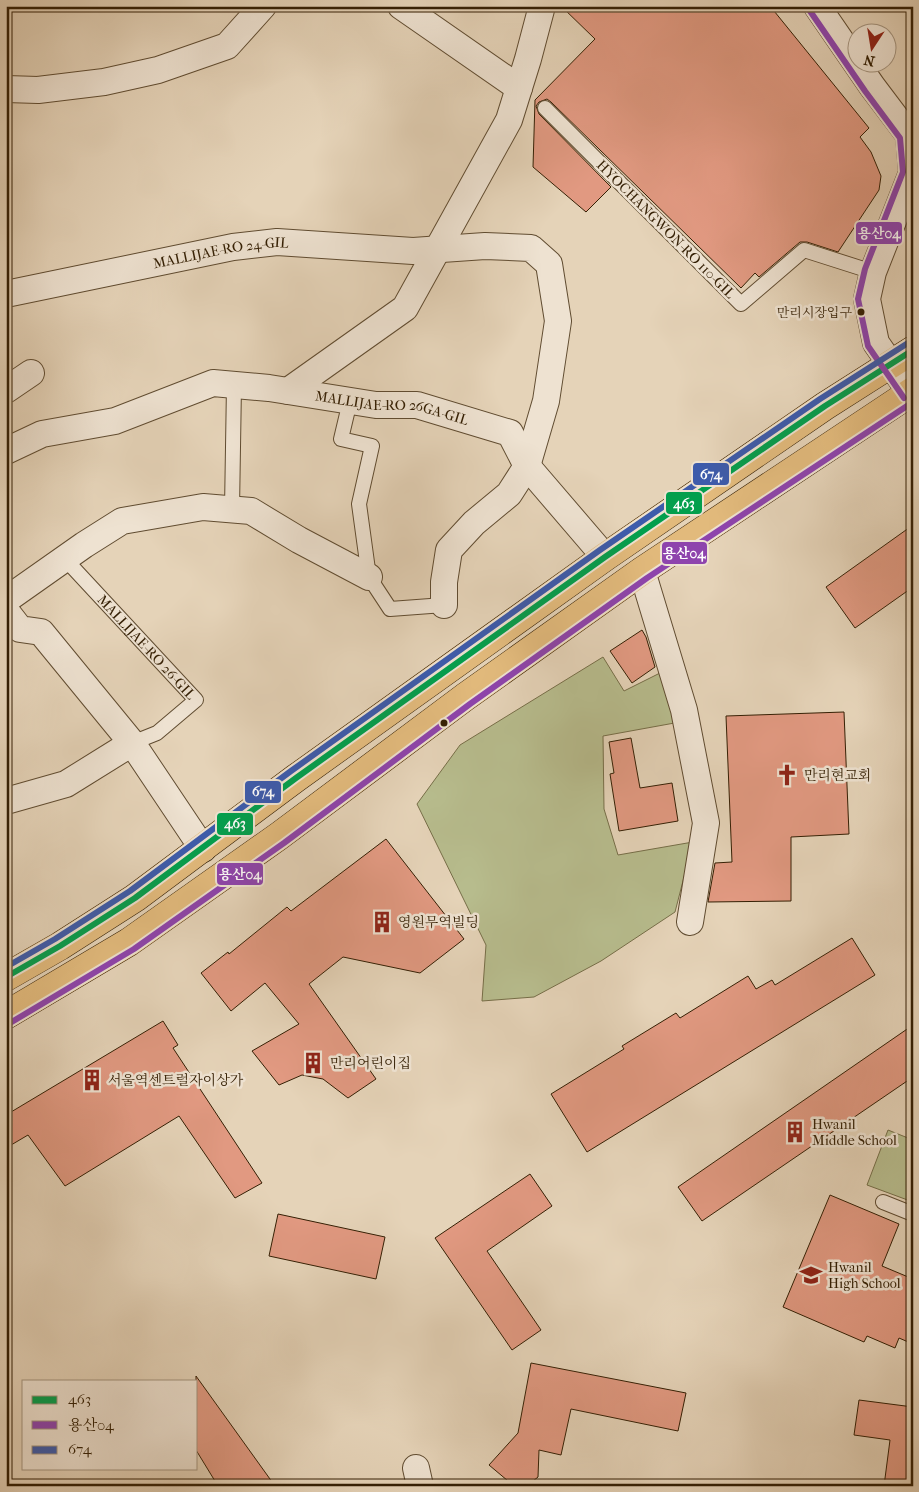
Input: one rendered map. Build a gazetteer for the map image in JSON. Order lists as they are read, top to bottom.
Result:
{
  "streets": {
    "street": ["MALLIJAE-RO 24-GIL", "MALLIJAE-RO 26GA-GIL"],
    "lane": ["HYOCHANGWON-RO 110-GIL", "MALLIJAE-RO 26-GIL"]
  },
  "crossings": [
    ["MALLIJAE-RO 24-GIL", "MALLIJAE-RO 26GA-GIL"]
  ],
  "places": {
    "other": ["만리시장입구"],
    "church": ["만리현교회"],
    "building": [
      "영원무역빌딩",
      "만리어린이집",
      "서울역센트럴자이상가",
      "Hwanil Middle School"
    ],
    "school or university": ["Hwanil High School"]
  },
  "lines": ["transit line 용산04", "transit line 674", "transit line 463"],
  "legend": ["463", "용산04", "674"],
  "north": "bottom"
}
